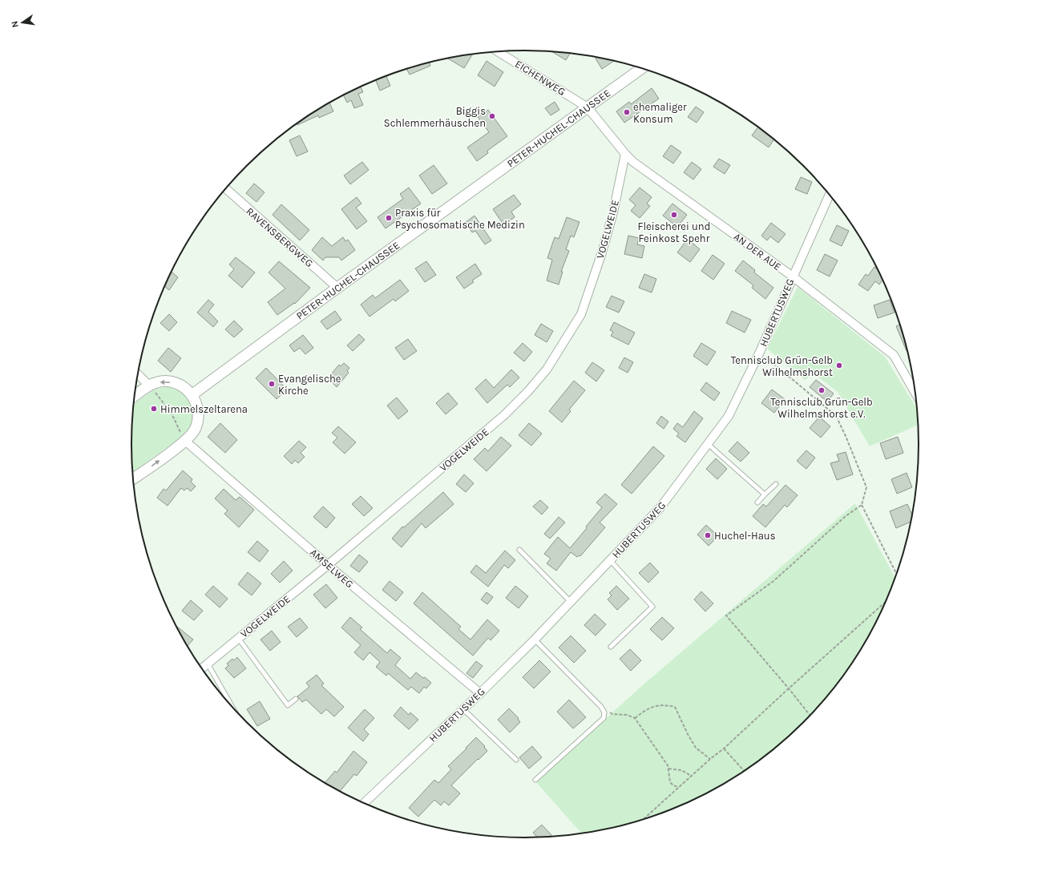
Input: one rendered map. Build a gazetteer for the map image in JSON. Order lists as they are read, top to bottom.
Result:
{
  "streets": {
    "street": [
      "EICHENWEG",
      "PETER-HUCHEL-CHAUSSEE",
      "VOGELWEIDE",
      "RAVENSBERGWEG",
      "AN DER AUE",
      "HUBERTUSWEG",
      "AMSELWEG"
    ]
  },
  "crossings": [
    ["EICHENWEG", "PETER-HUCHEL-CHAUSSEE"],
    ["EICHENWEG", "AN DER AUE"],
    ["PETER-HUCHEL-CHAUSSEE", "RAVENSBERGWEG"],
    ["PETER-HUCHEL-CHAUSSEE", "AN DER AUE"],
    ["VOGELWEIDE", "AN DER AUE"],
    ["VOGELWEIDE", "AMSELWEG"],
    ["AN DER AUE", "HUBERTUSWEG"],
    ["HUBERTUSWEG", "AMSELWEG"]
  ],
  "places": [
    "ehemaliger Konsum",
    "Biggis Schlemmerhäuschen",
    "Fleischerei und Feinkost Spehr",
    "Praxis für Psychosomatische Medizin",
    "Tennisclub Grün-Gelb Wilhelmshorst",
    "Evangelische Kirche",
    "Tennisclub Grün-Gelb Wilhelmshorst e.V.",
    "Himmelszeltarena",
    "Huchel-Haus"
  ],
  "north": "left"
}
